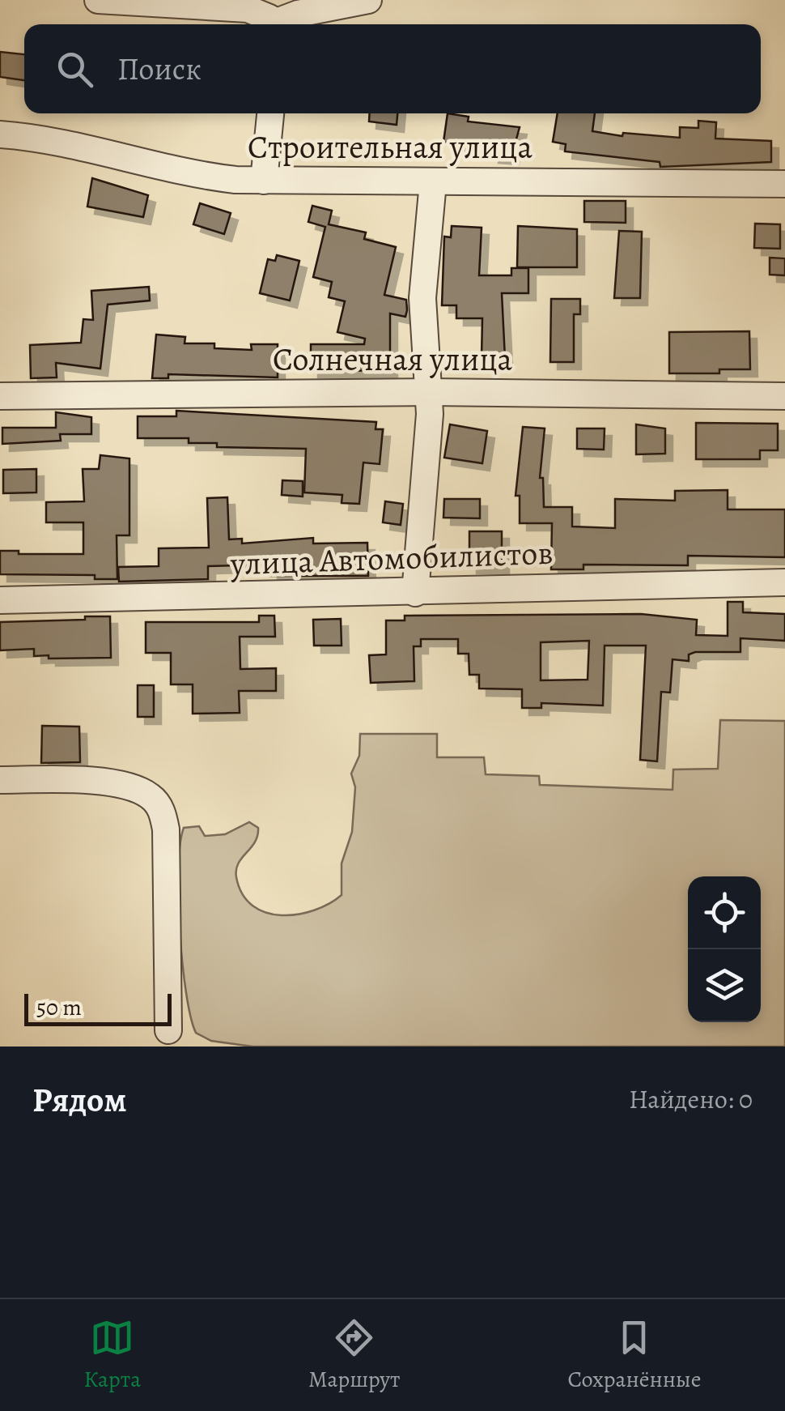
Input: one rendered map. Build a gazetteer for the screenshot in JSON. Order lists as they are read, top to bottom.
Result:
{
  "streets": {
    "street": ["Строительная улица", "Солнечная улица", "улица Автомобилистов"]
  },
  "scale_bar": "50 m",
  "page": {
    "search": "Поиск",
    "scale": "50 m",
    "heading": ["Рядом", "Найдено: 0"],
    "nav": ["Карта", "Маршрут", "Сохранённые"]
  }
}
